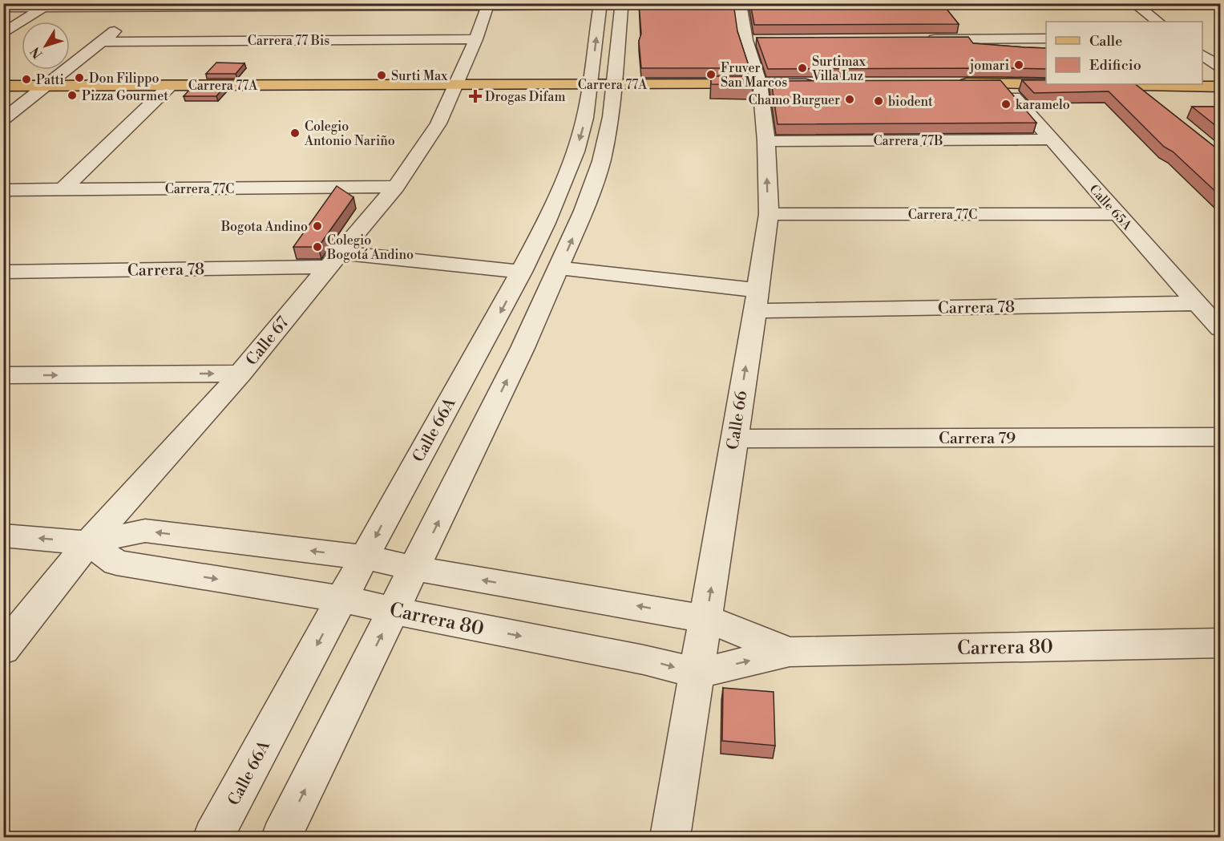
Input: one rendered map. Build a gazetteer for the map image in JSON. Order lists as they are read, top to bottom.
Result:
{
  "streets": {
    "main road": ["Carrera 77A"],
    "street": [
      "Carrera 77 Bis",
      "Carrera 77B",
      "Carrera 77C",
      "Calle 65A",
      "Carrera 78",
      "Calle 67",
      "Calle 66",
      "Calle 66A",
      "Carrera 79",
      "Carrera 80"
    ]
  },
  "crossings": [
    ["Carrera 77 Bis", "Calle 67"],
    ["Carrera 77A", "Calle 67"],
    ["Carrera 77A", "Calle 66"],
    ["Carrera 77A", "Calle 66A"],
    ["Carrera 77B", "Calle 65A"],
    ["Carrera 77B", "Calle 66"],
    ["Carrera 77C", "Calle 65A"],
    ["Carrera 77C", "Calle 67"],
    ["Carrera 77C", "Calle 66"],
    ["Calle 65A", "Carrera 78"],
    ["Carrera 78", "Calle 67"],
    ["Carrera 78", "Calle 66"],
    ["Carrera 78", "Calle 66A"],
    ["Calle 67", "Carrera 80"],
    ["Calle 66", "Carrera 79"],
    ["Calle 66", "Carrera 80"],
    ["Calle 66A", "Carrera 80"]
  ],
  "places": {
    "other": [
      "jomari",
      "Surtimax Villa Luz",
      "Fruver San Marcos",
      "Surti Max",
      "Don Filippo",
      "Patti",
      "Pizza Gourmet",
      "Chamo Burguer",
      "biodent",
      "karamelo",
      "Colegio Antonio Nariño",
      "Bogota Andino",
      "Colegio Bogotá Andino"
    ],
    "health": ["Drogas Difam"]
  },
  "legend": ["Calle", "Edificio"],
  "north": "bottom left"
}
